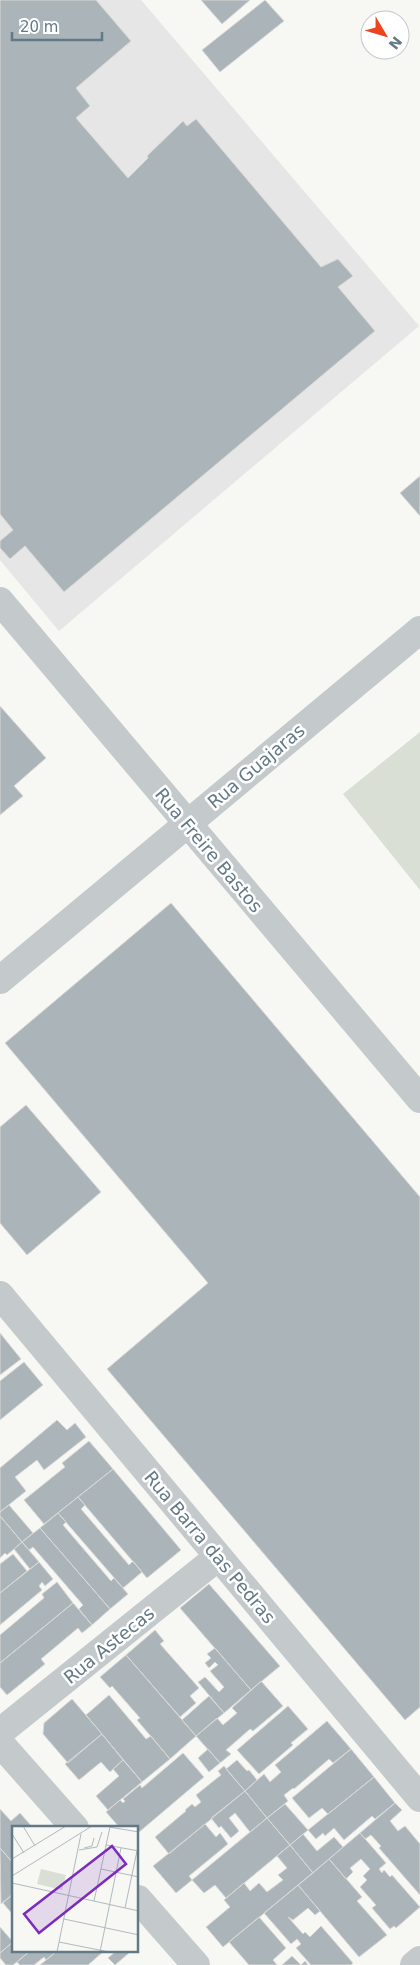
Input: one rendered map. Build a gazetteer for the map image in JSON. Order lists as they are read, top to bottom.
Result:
{
  "streets": {
    "street": [
      "Rua Guajaras",
      "Rua Freire Bastos",
      "Rua Barra das Pedras",
      "Rua Astecas"
    ]
  },
  "crossings": [
    ["Rua Guajaras", "Rua Freire Bastos"],
    ["Rua Barra das Pedras", "Rua Astecas"]
  ],
  "scale_bar": "20 m",
  "north": "bottom right"
}
